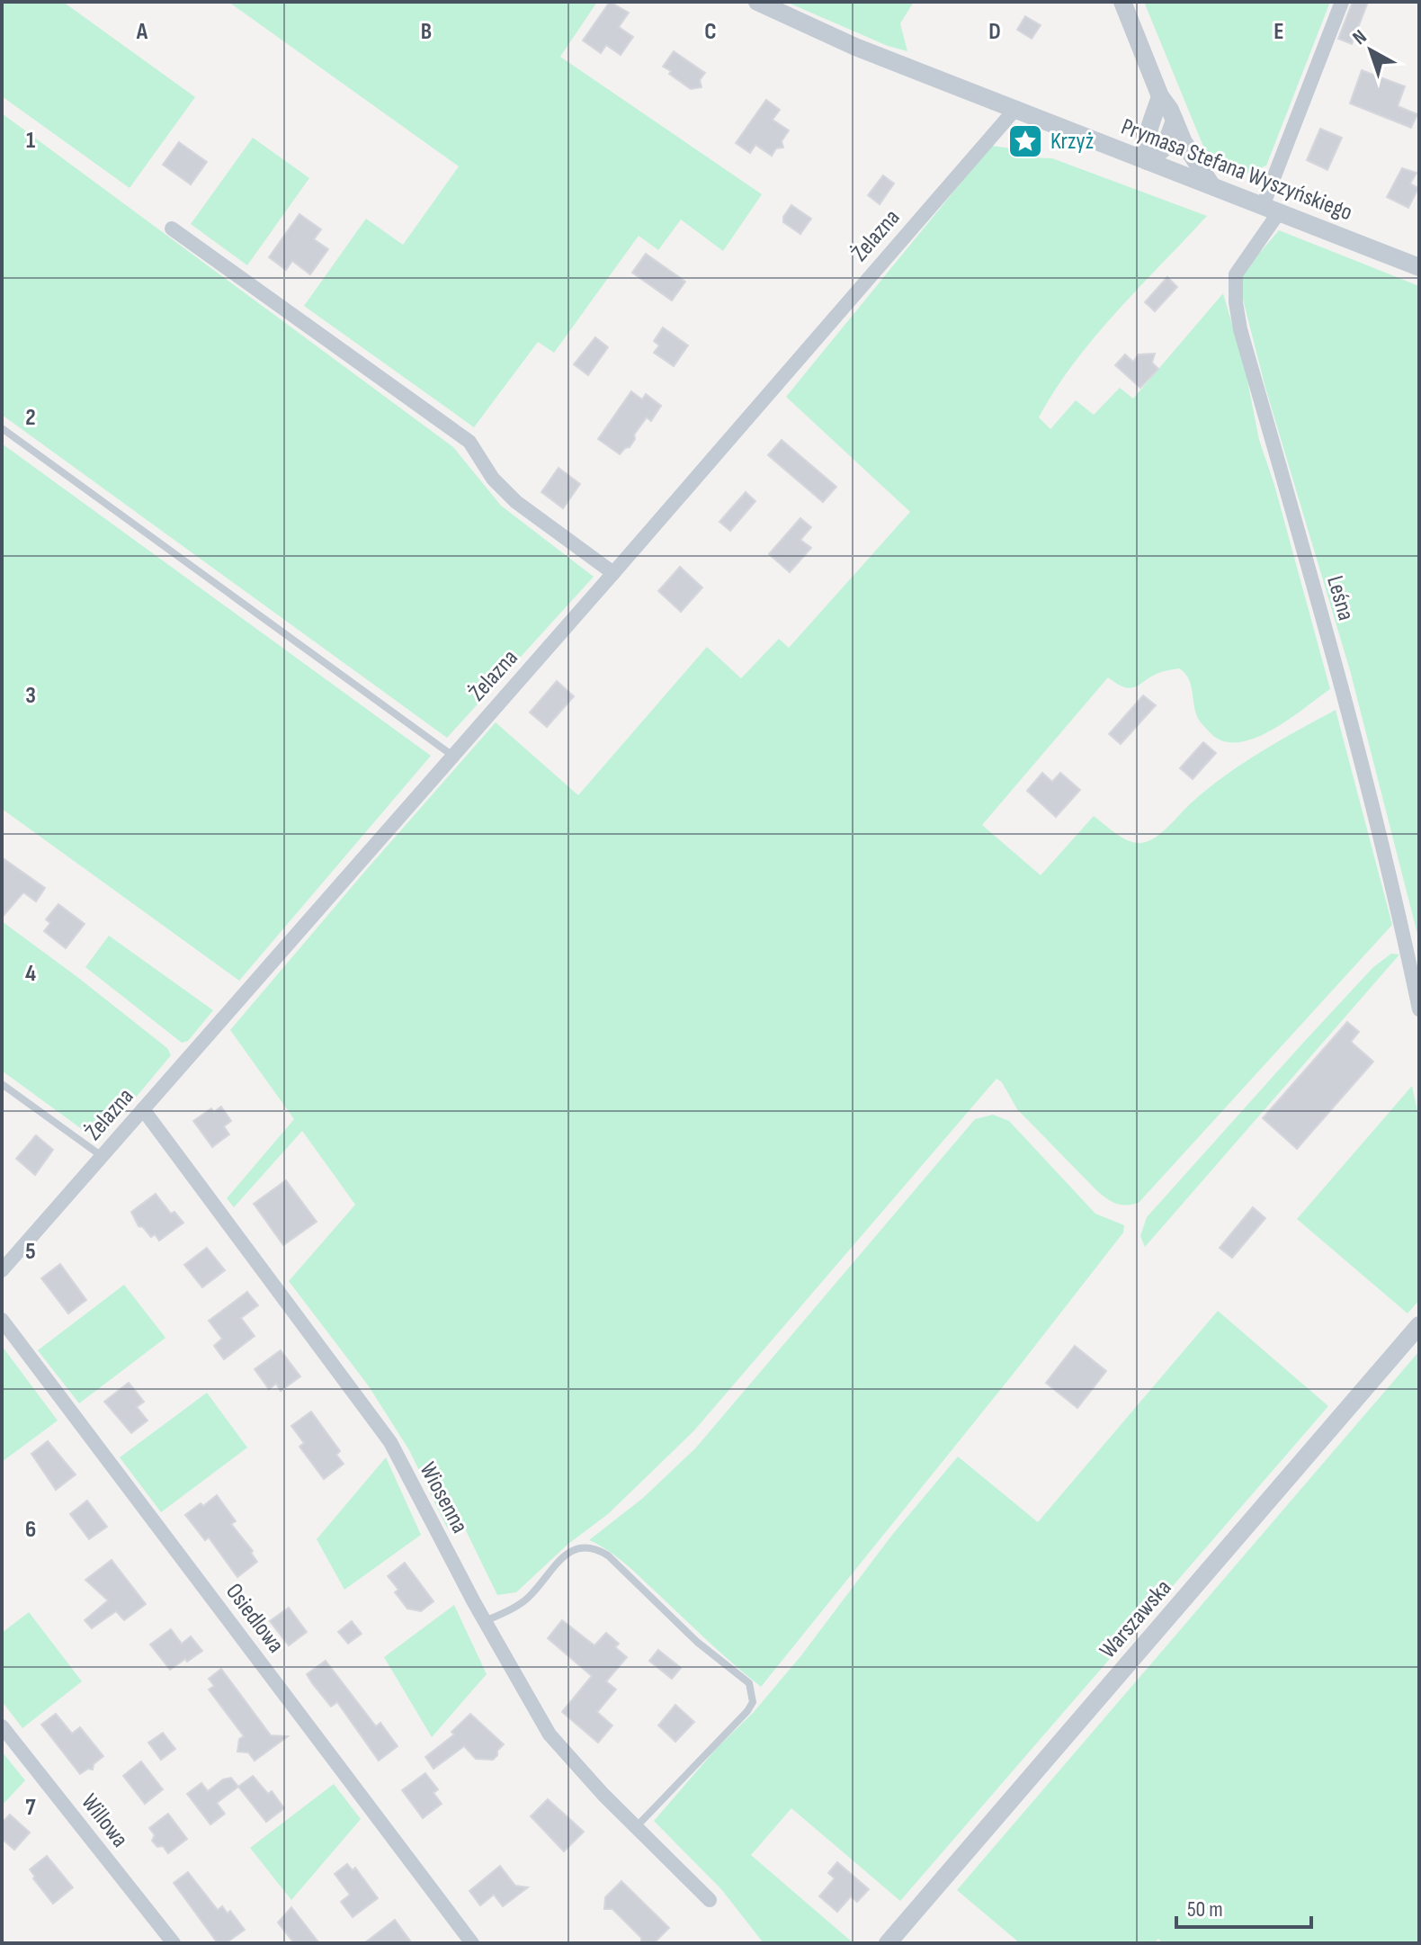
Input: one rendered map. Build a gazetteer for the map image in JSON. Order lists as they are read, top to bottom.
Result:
{
  "streets": {
    "street": [
      "Prymasa Stefana Wyszyńskiego",
      "Żelazna",
      "Leśna",
      "Wiosenna",
      "Osiedlowa",
      "Warszawska",
      "Willowa"
    ]
  },
  "crossings": [
    ["Prymasa Stefana Wyszyńskiego", "Żelazna"],
    ["Prymasa Stefana Wyszyńskiego", "Leśna"],
    ["Żelazna", "Wiosenna"]
  ],
  "places": {
    "place": ["Krzyż"]
  },
  "scale_bar": "50 m",
  "north": "top left",
  "grid": {
    "columns": [
      "A",
      "B",
      "C",
      "D",
      "E"
    ],
    "rows": [
      "1",
      "2",
      "3",
      "4",
      "5",
      "6",
      "7"
    ]
  }
}
